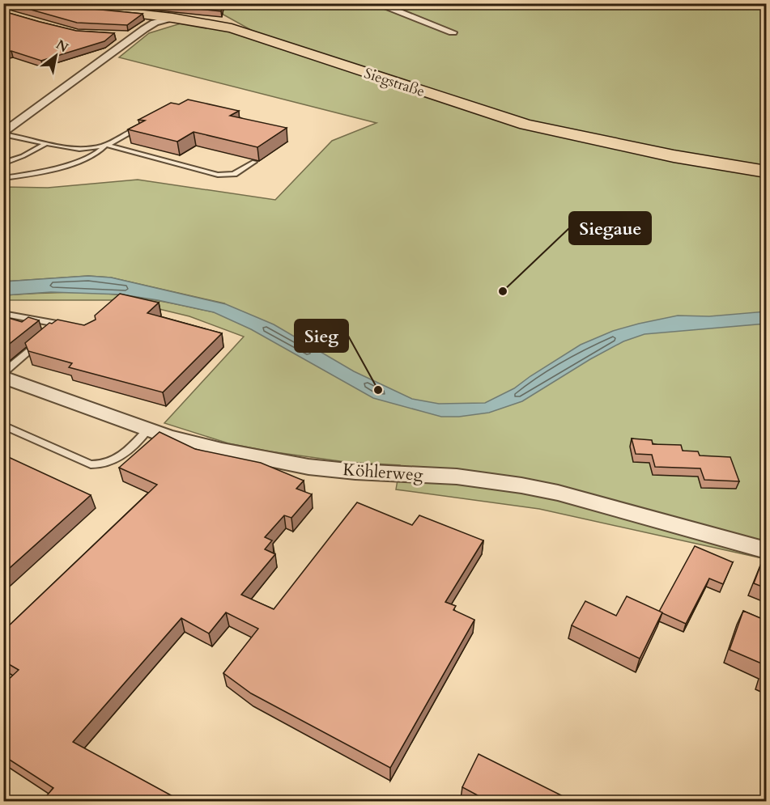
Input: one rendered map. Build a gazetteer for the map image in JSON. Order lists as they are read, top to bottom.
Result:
{
  "streets": {
    "main road": ["Siegstraße"],
    "street": ["Köhlerweg"]
  },
  "places": ["Siegaue", "Sieg"],
  "north": "top right"
}
